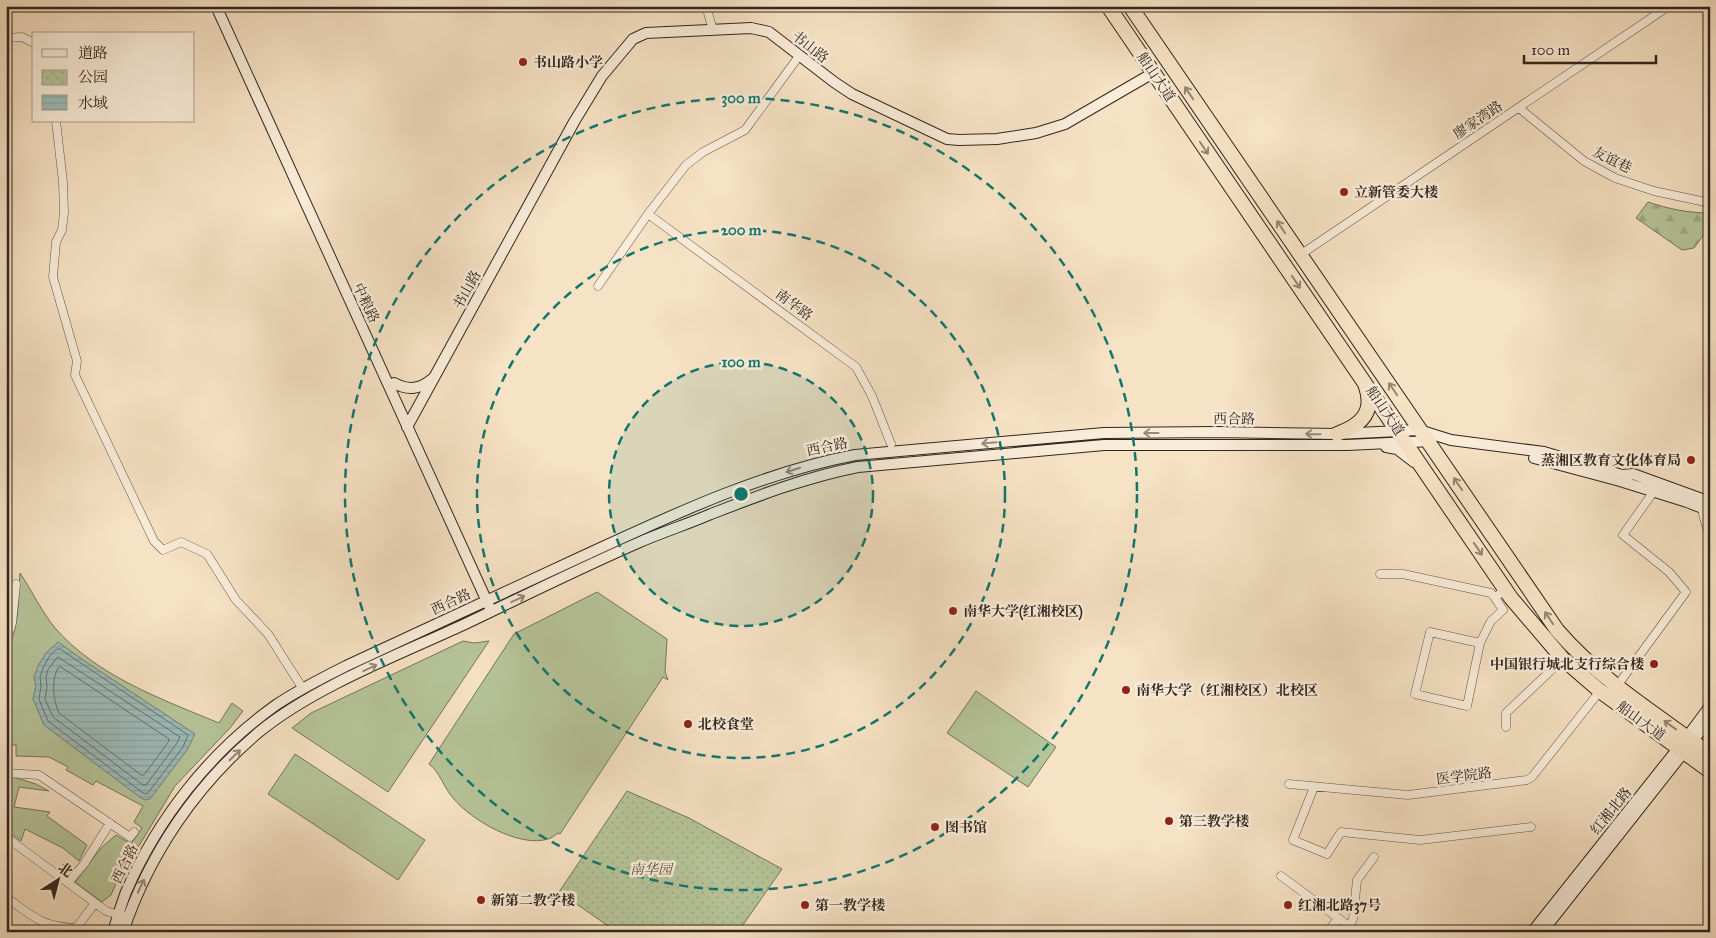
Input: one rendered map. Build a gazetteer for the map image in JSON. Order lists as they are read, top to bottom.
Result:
{
  "streets": {
    "highway": ["船山大道"],
    "main road": [
      "书山路",
      "中粮路",
      "西合路",
      "红湘北路"
    ],
    "street": [
      "廖家湾路",
      "友谊巷",
      "南华路",
      "医学院路"
    ]
  },
  "crossings": [
    ["书山路", "船山大道"],
    ["书山路", "中粮路"],
    ["船山大道", "廖家湾路"],
    ["船山大道", "西合路"],
    ["船山大道", "医学院路"],
    ["船山大道", "红湘北路"],
    ["廖家湾路", "友谊巷"],
    ["中粮路", "西合路"]
  ],
  "parks": ["南华园"],
  "places": [
    "书山路小学",
    "立新管委大楼",
    "蒸湘区教育文化体育局",
    "南华大学(红湘校区)",
    "中国银行城北支行综合楼",
    "南华大学（红湘校区）北校区",
    "北校食堂",
    "第三教学楼",
    "图书馆",
    "新第二教学楼",
    "第一教学楼",
    "红湘北路37号"
  ],
  "legend": ["道路", "公园", "水域"],
  "scale_bar": "100 m",
  "north": "top right",
  "rings": ["300 m", "200 m", "100 m"]
}
